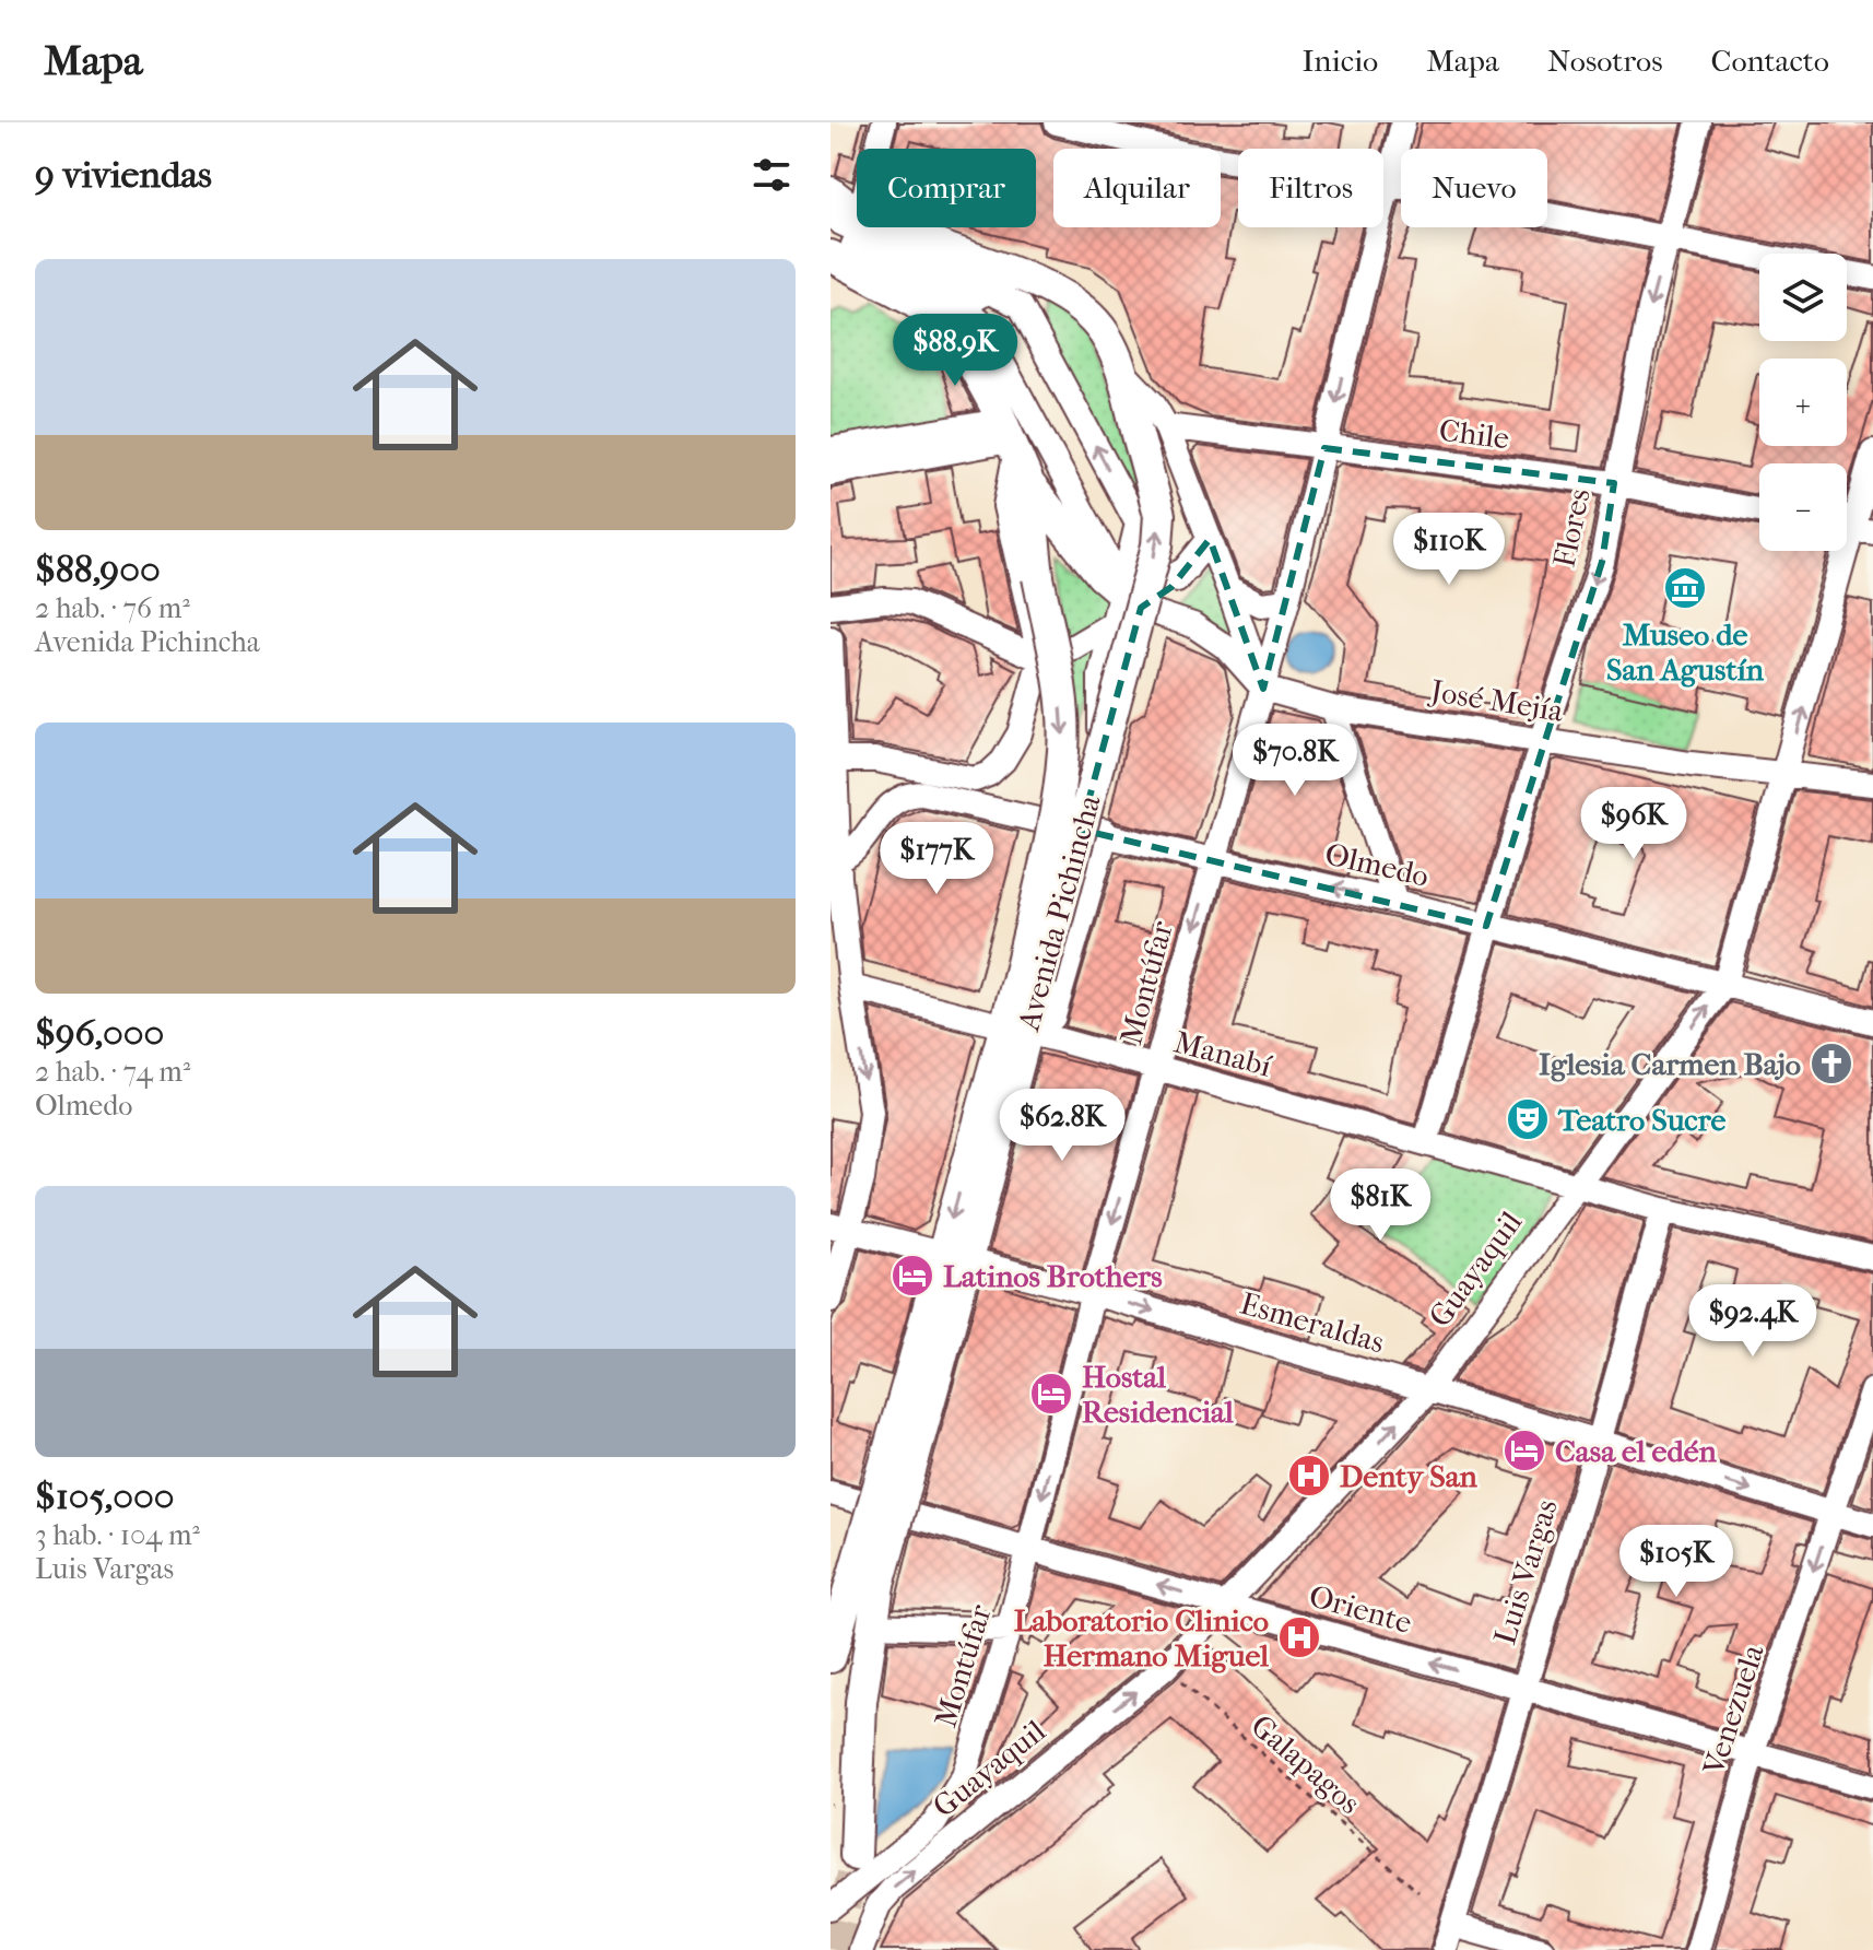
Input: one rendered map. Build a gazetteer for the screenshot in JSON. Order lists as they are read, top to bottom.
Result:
{
  "streets": {
    "main road": ["Avenida Pichincha"],
    "street": [
      "Chile",
      "Flores",
      "José Mejía",
      "Olmedo",
      "Montúfar",
      "Manabí",
      "Guayaquil",
      "Esmeraldas",
      "Luis Vargas",
      "Oriente",
      "Venezuela"
    ],
    "path": ["Galapagos"]
  },
  "crossings": [
    ["Chile", "Flores"],
    ["Chile", "Montúfar"],
    ["Flores", "José Mejía"],
    ["Flores", "Olmedo"],
    ["Flores", "Manabí"],
    ["José Mejía", "Montúfar"],
    ["José Mejía", "Guayaquil"],
    ["Olmedo", "Montúfar"],
    ["Olmedo", "Guayaquil"],
    ["Avenida Pichincha", "Manabí"],
    ["Avenida Pichincha", "Esmeraldas"],
    ["Montúfar", "Manabí"],
    ["Montúfar", "Esmeraldas"],
    ["Montúfar", "Oriente"],
    ["Manabí", "Guayaquil"],
    ["Guayaquil", "Esmeraldas"],
    ["Guayaquil", "Oriente"],
    ["Guayaquil", "Galapagos"],
    ["Esmeraldas", "Luis Vargas"],
    ["Esmeraldas", "Venezuela"],
    ["Luis Vargas", "Oriente"],
    ["Oriente", "Venezuela"]
  ],
  "one_way": [
    "Flores",
    "Montúfar",
    "Guayaquil",
    "Esmeraldas",
    "Oriente",
    "Venezuela"
  ],
  "places": {
    "museum": ["Museo de San Agustín"],
    "church": ["Iglesia Carmen Bajo"],
    "theatre": ["Teatro Sucre"],
    "hotel": ["Latinos Brothers", "Hostal Residencial", "Casa el edén"],
    "hospital": ["Denty San", "Laboratorio Clinico Hermano Miguel"]
  },
  "page": {
    "header": "Mapa",
    "nav": [
      "Inicio",
      "Mapa",
      "Nosotros",
      "Contacto"
    ],
    "heading": "9 viviendas",
    "chip": [
      "Comprar",
      "Alquilar",
      "Filtros",
      "Nuevo"
    ],
    "list": [
      {
        "name": "$88,900",
        "note": "2 hab. · 76 m² · Avenida Pichincha"
      },
      {
        "name": "$96,000",
        "note": "2 hab. · 74 m² · Olmedo"
      },
      {
        "name": "$105,000",
        "note": "3 hab. · 104 m² · Luis Vargas"
      }
    ],
    "map_buttons": ["+", "−"],
    "price": [
      "$88.9K",
      "$110K",
      "$70.8K",
      "$96K",
      "$177K",
      "$62.8K",
      "$81K",
      "$92.4K",
      "$105K"
    ]
  }
}
